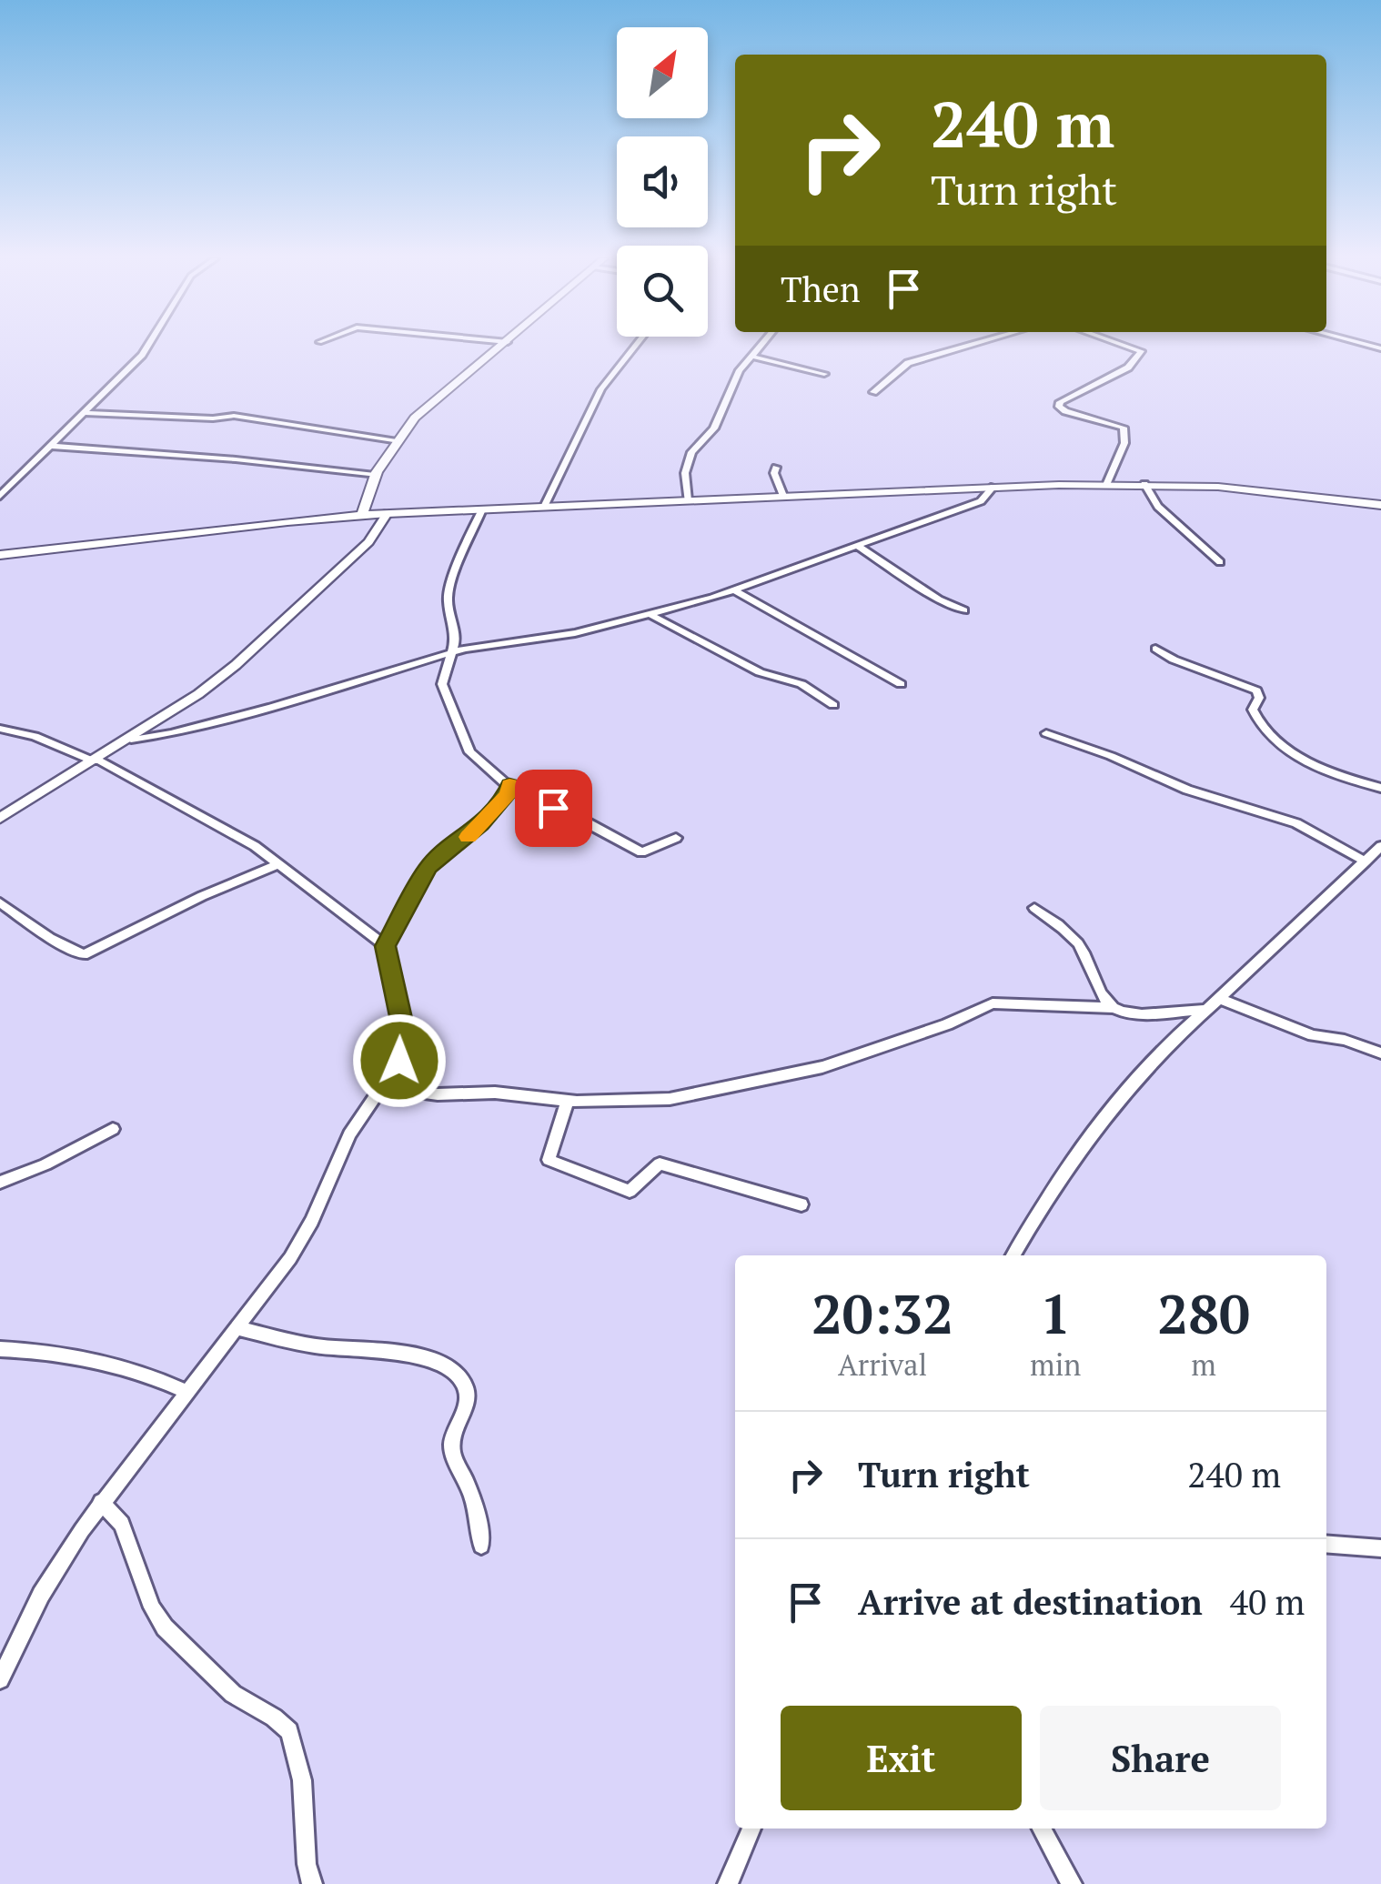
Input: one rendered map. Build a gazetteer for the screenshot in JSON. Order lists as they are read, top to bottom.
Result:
{
  "north": "top right",
  "page": {
    "turn": ["240 m", "Turn right"],
    "then": "Then",
    "eta": [
      "20:32",
      "Arrival",
      "1",
      "min",
      "280",
      "m"
    ],
    "list": [
      {
        "name": "Turn right",
        "value": "240 m"
      },
      {
        "name": "Arrive at destination",
        "value": "40 m"
      }
    ],
    "buttons": ["Exit", "Share"]
  }
}
